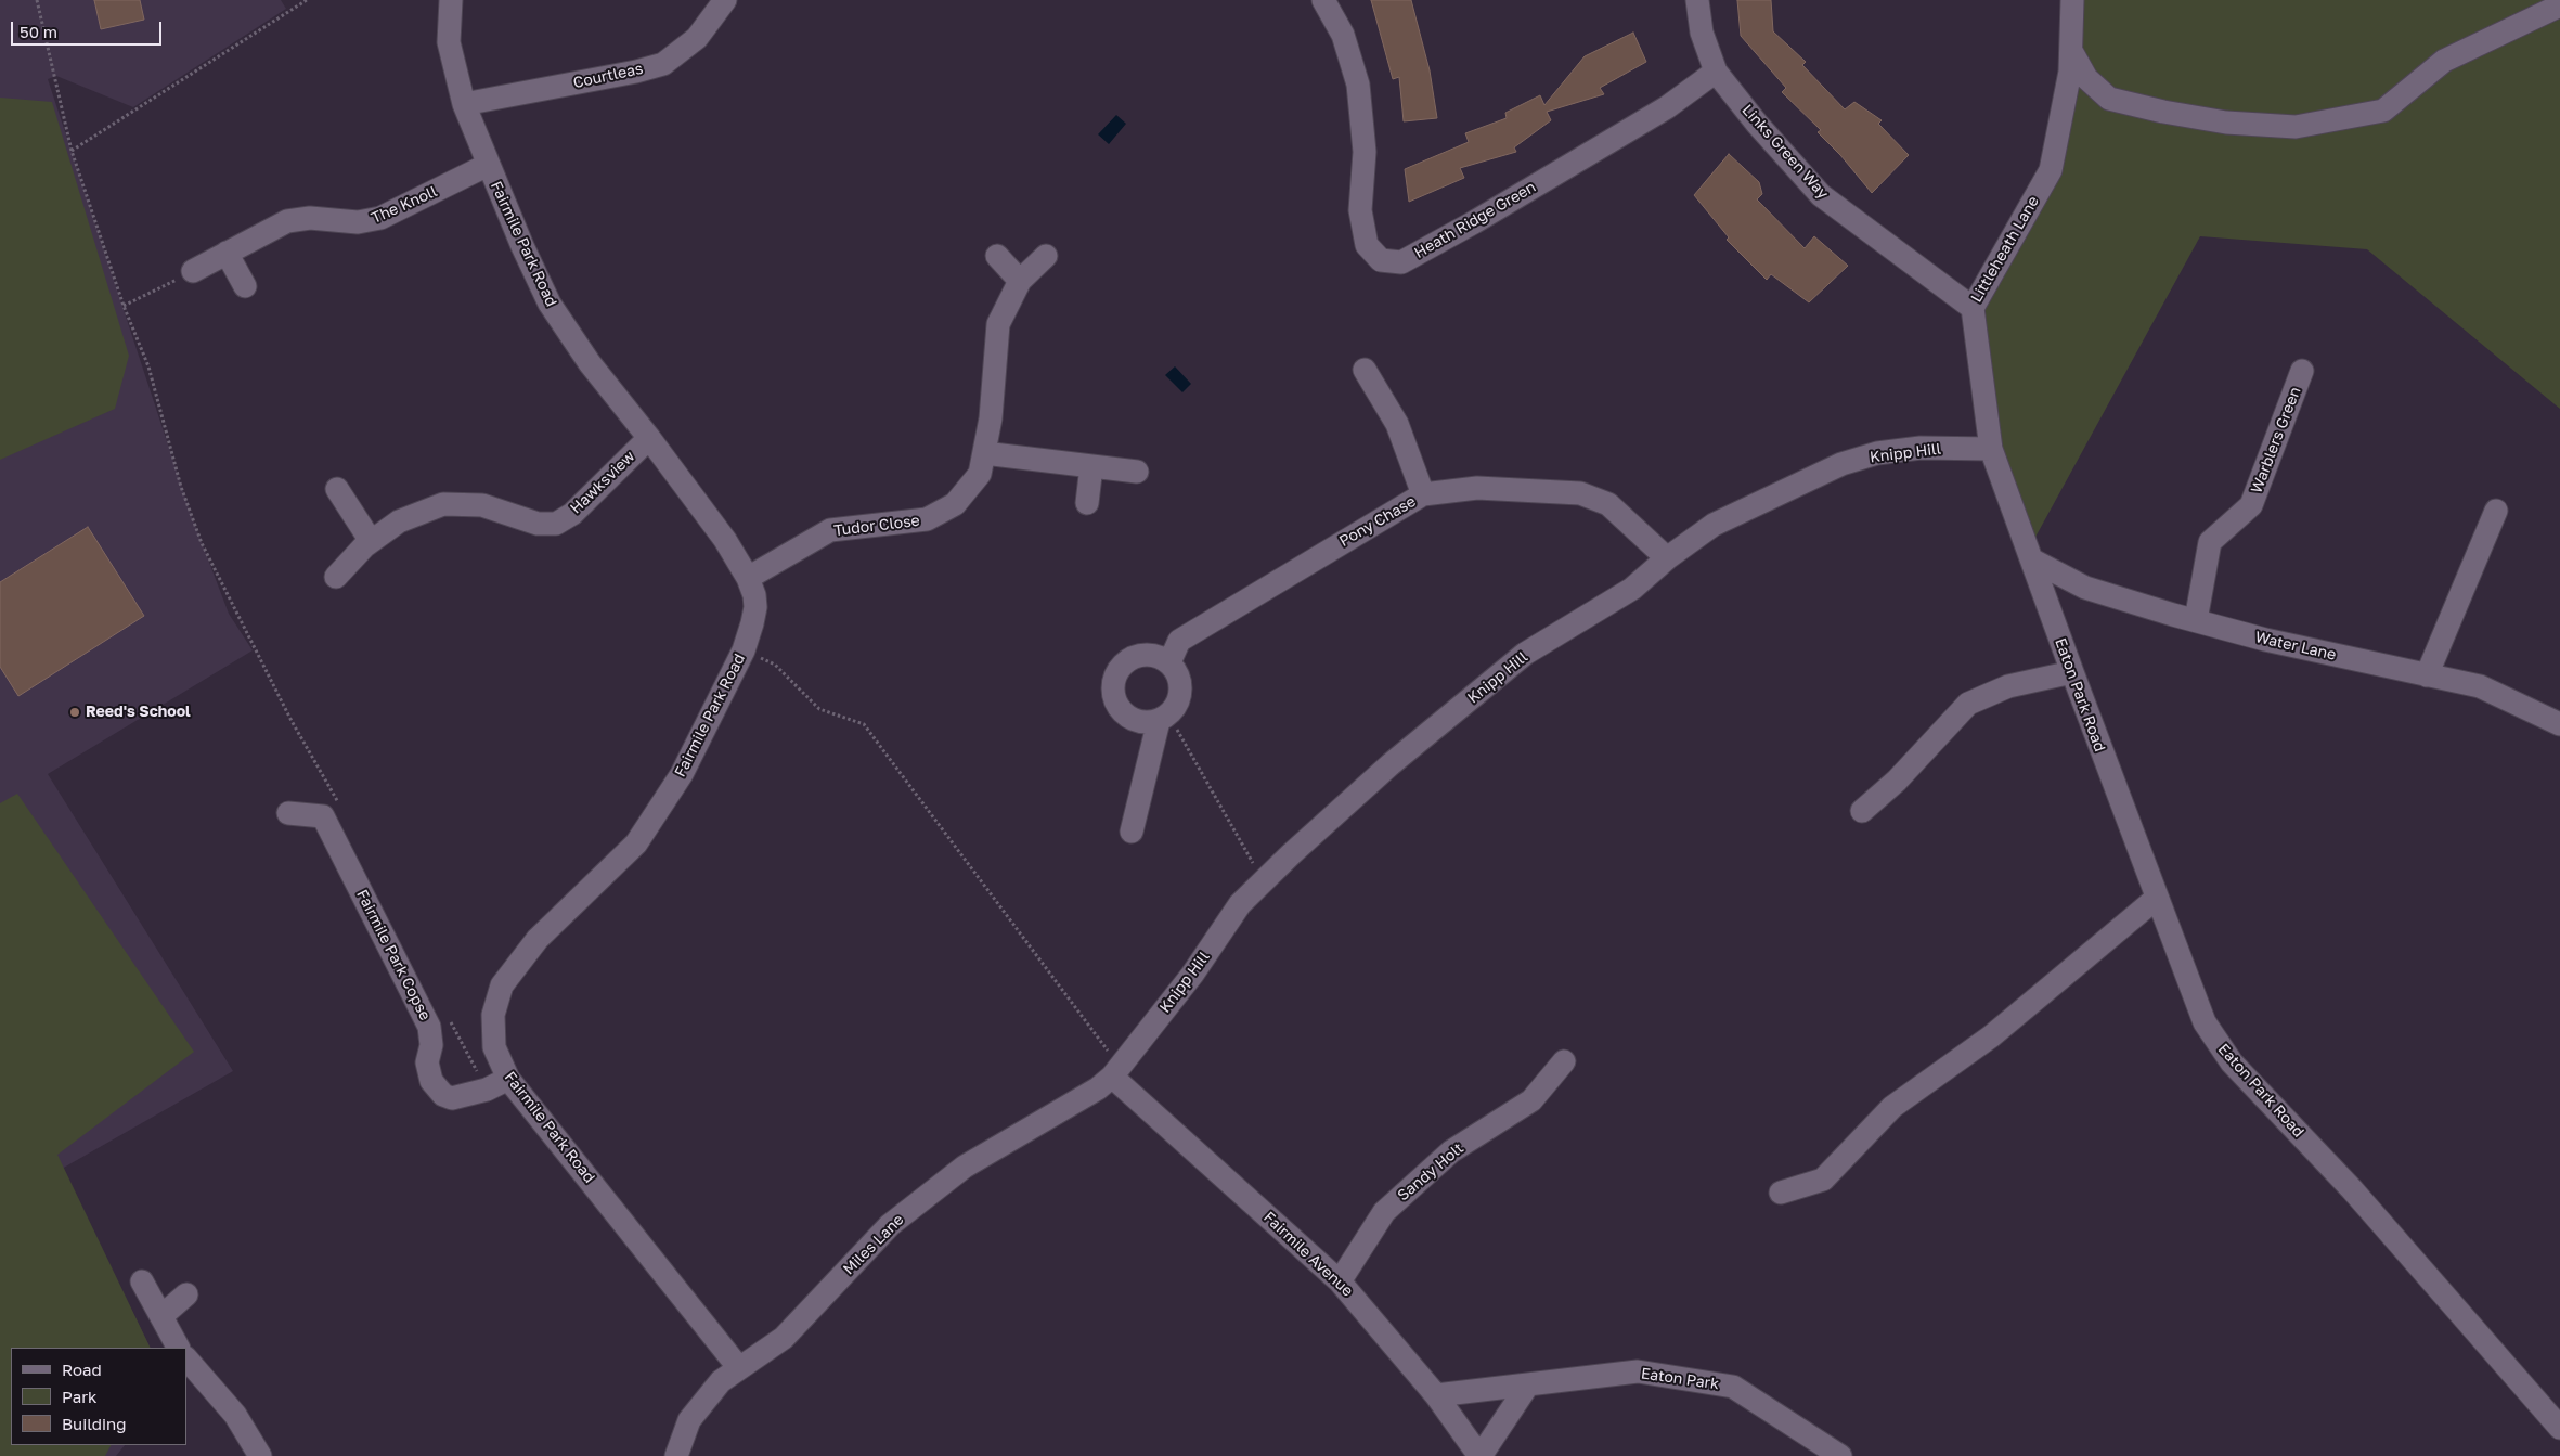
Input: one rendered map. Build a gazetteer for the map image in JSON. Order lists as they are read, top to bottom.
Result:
{
  "streets": {
    "street": [
      "Courtleas",
      "Links Green Way",
      "The Knoll",
      "Heath Ridge Green",
      "Fairmile Park Road",
      "Littleheath Lane",
      "Warblers Green",
      "Knipp Hill",
      "Hawksview",
      "Pony Chase",
      "Tudor Close",
      "Water Lane",
      "Eaton Park Road",
      "Fairmile Park Copse",
      "Sandy Holt",
      "Miles Lane",
      "Fairmile Avenue",
      "Eaton Park"
    ]
  },
  "crossings": [
    ["Courtleas", "Fairmile Park Road"],
    ["Links Green Way", "Heath Ridge Green"],
    ["Links Green Way", "Littleheath Lane"],
    ["The Knoll", "Fairmile Park Road"],
    ["Fairmile Park Road", "Hawksview"],
    ["Fairmile Park Road", "Tudor Close"],
    ["Fairmile Park Road", "Fairmile Park Copse"],
    ["Fairmile Park Road", "Miles Lane"],
    ["Littleheath Lane", "Knipp Hill"],
    ["Littleheath Lane", "Water Lane"],
    ["Littleheath Lane", "Eaton Park Road"],
    ["Warblers Green", "Water Lane"],
    ["Knipp Hill", "Pony Chase"],
    ["Knipp Hill", "Miles Lane"],
    ["Knipp Hill", "Fairmile Avenue"],
    ["Water Lane", "Eaton Park Road"],
    ["Sandy Holt", "Fairmile Avenue"],
    ["Miles Lane", "Fairmile Avenue"],
    ["Fairmile Avenue", "Eaton Park"]
  ],
  "places": ["Reed's School"],
  "legend": ["Road", "Park", "Building"],
  "scale_bar": "50 m"
}
